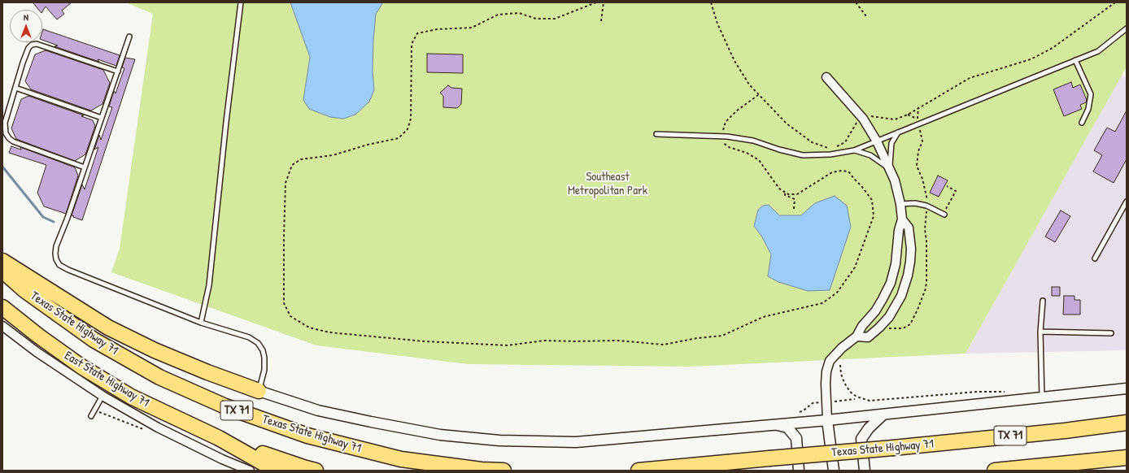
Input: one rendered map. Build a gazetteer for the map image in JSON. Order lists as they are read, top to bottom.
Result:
{
  "streets": {
    "highway": ["Texas State Highway 71", "East State Highway 71", "TX 71"]
  },
  "crossings": [
    ["East State Highway 71", "TX 71"]
  ],
  "parks": ["Southeast Metropolitan Park"],
  "north": "top"
}
